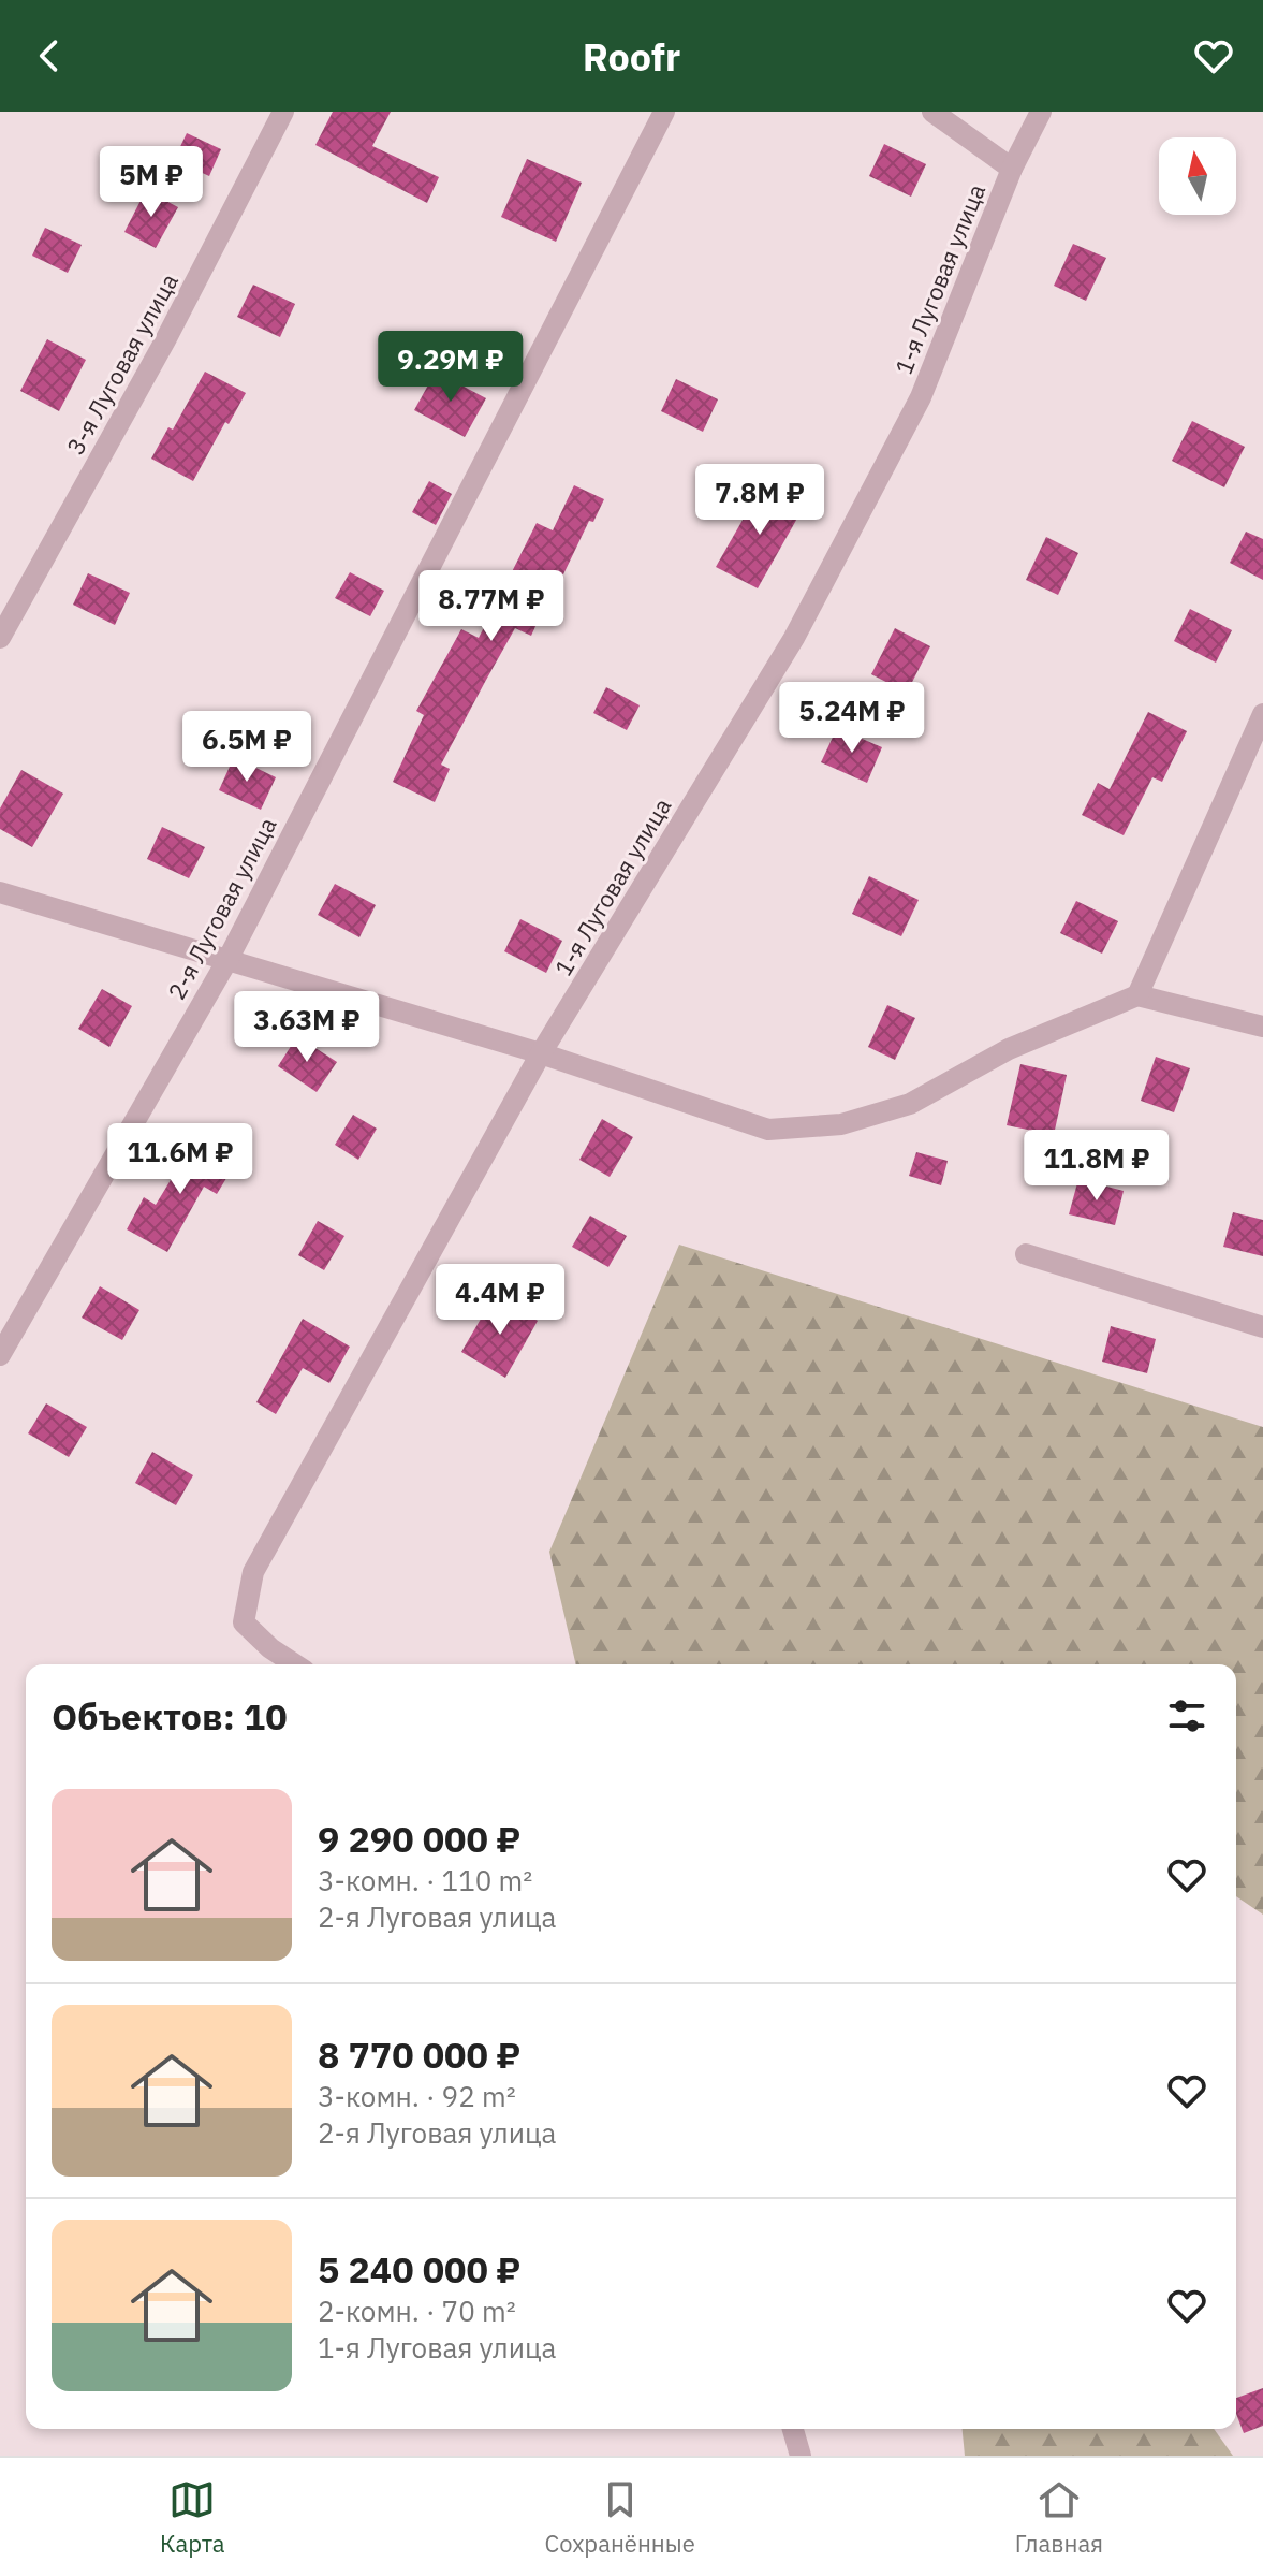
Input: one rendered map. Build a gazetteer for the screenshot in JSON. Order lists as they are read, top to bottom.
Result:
{
  "streets": {
    "street": ["1-я Луговая улица", "3-я Луговая улица", "2-я Луговая улица"]
  },
  "north": "top",
  "page": {
    "header": "Roofr",
    "price": [
      "5M ₽",
      "9.29M ₽",
      "7.8M ₽",
      "8.77M ₽",
      "5.24M ₽",
      "6.5M ₽",
      "3.63M ₽",
      "11.6M ₽",
      "11.8M ₽",
      "4.4M ₽"
    ],
    "heading": "Объектов: 10",
    "list": [
      {
        "name": "9 290 000 ₽",
        "note": "3-комн. · 110 m² · 2-я Луговая улица"
      },
      {
        "name": "8 770 000 ₽",
        "note": "3-комн. · 92 m² · 2-я Луговая улица"
      },
      {
        "name": "5 240 000 ₽",
        "note": "2-комн. · 70 m² · 1-я Луговая улица"
      }
    ],
    "tabs": ["Карта", "Сохранённые", "Главная"]
  }
}
